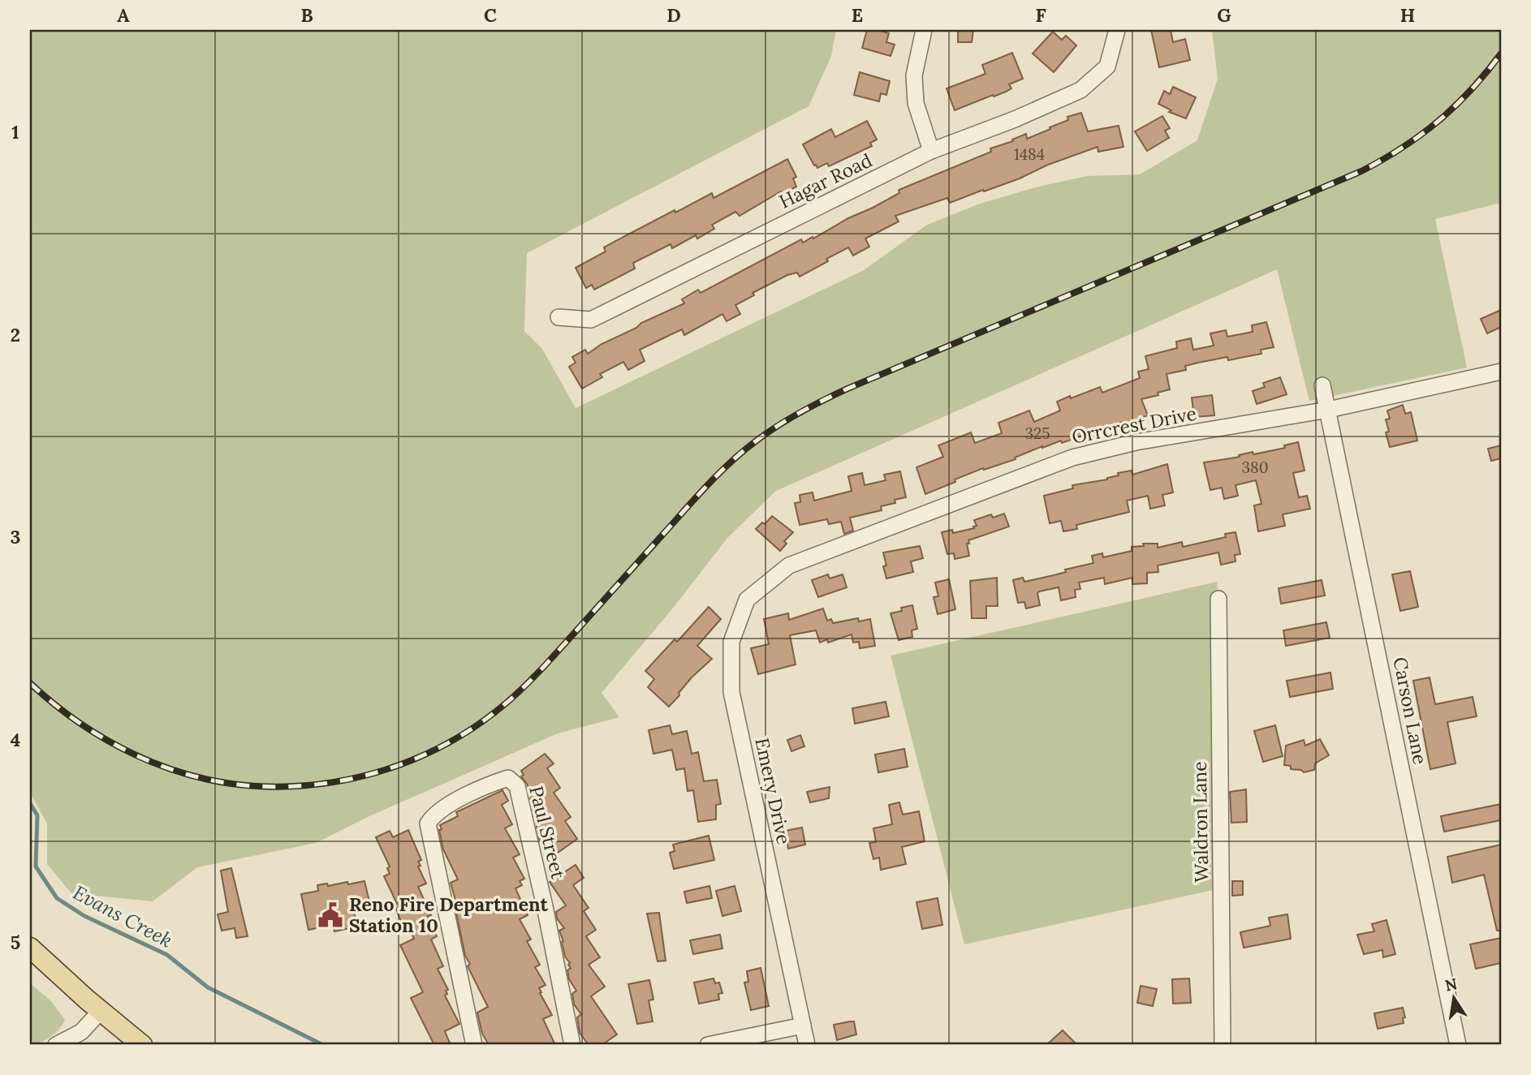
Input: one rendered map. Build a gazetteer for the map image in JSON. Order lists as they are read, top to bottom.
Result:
{
  "streets": {
    "street": [
      "Hagar Road",
      "Orrcrest Drive",
      "Carson Lane",
      "Emery Drive",
      "Waldron Lane",
      "Paul Street"
    ]
  },
  "crossings": [
    ["Orrcrest Drive", "Carson Lane"],
    ["Orrcrest Drive", "Emery Drive"]
  ],
  "water": ["Evans Creek"],
  "places": {
    "public building": ["Reno Fire Department Station 10"]
  },
  "house_numbers": ["1484", "325", "380"],
  "north": "top",
  "grid": {
    "columns": [
      "A",
      "B",
      "C",
      "D",
      "E",
      "F",
      "G",
      "H"
    ],
    "rows": [
      "1",
      "2",
      "3",
      "4",
      "5"
    ]
  }
}
